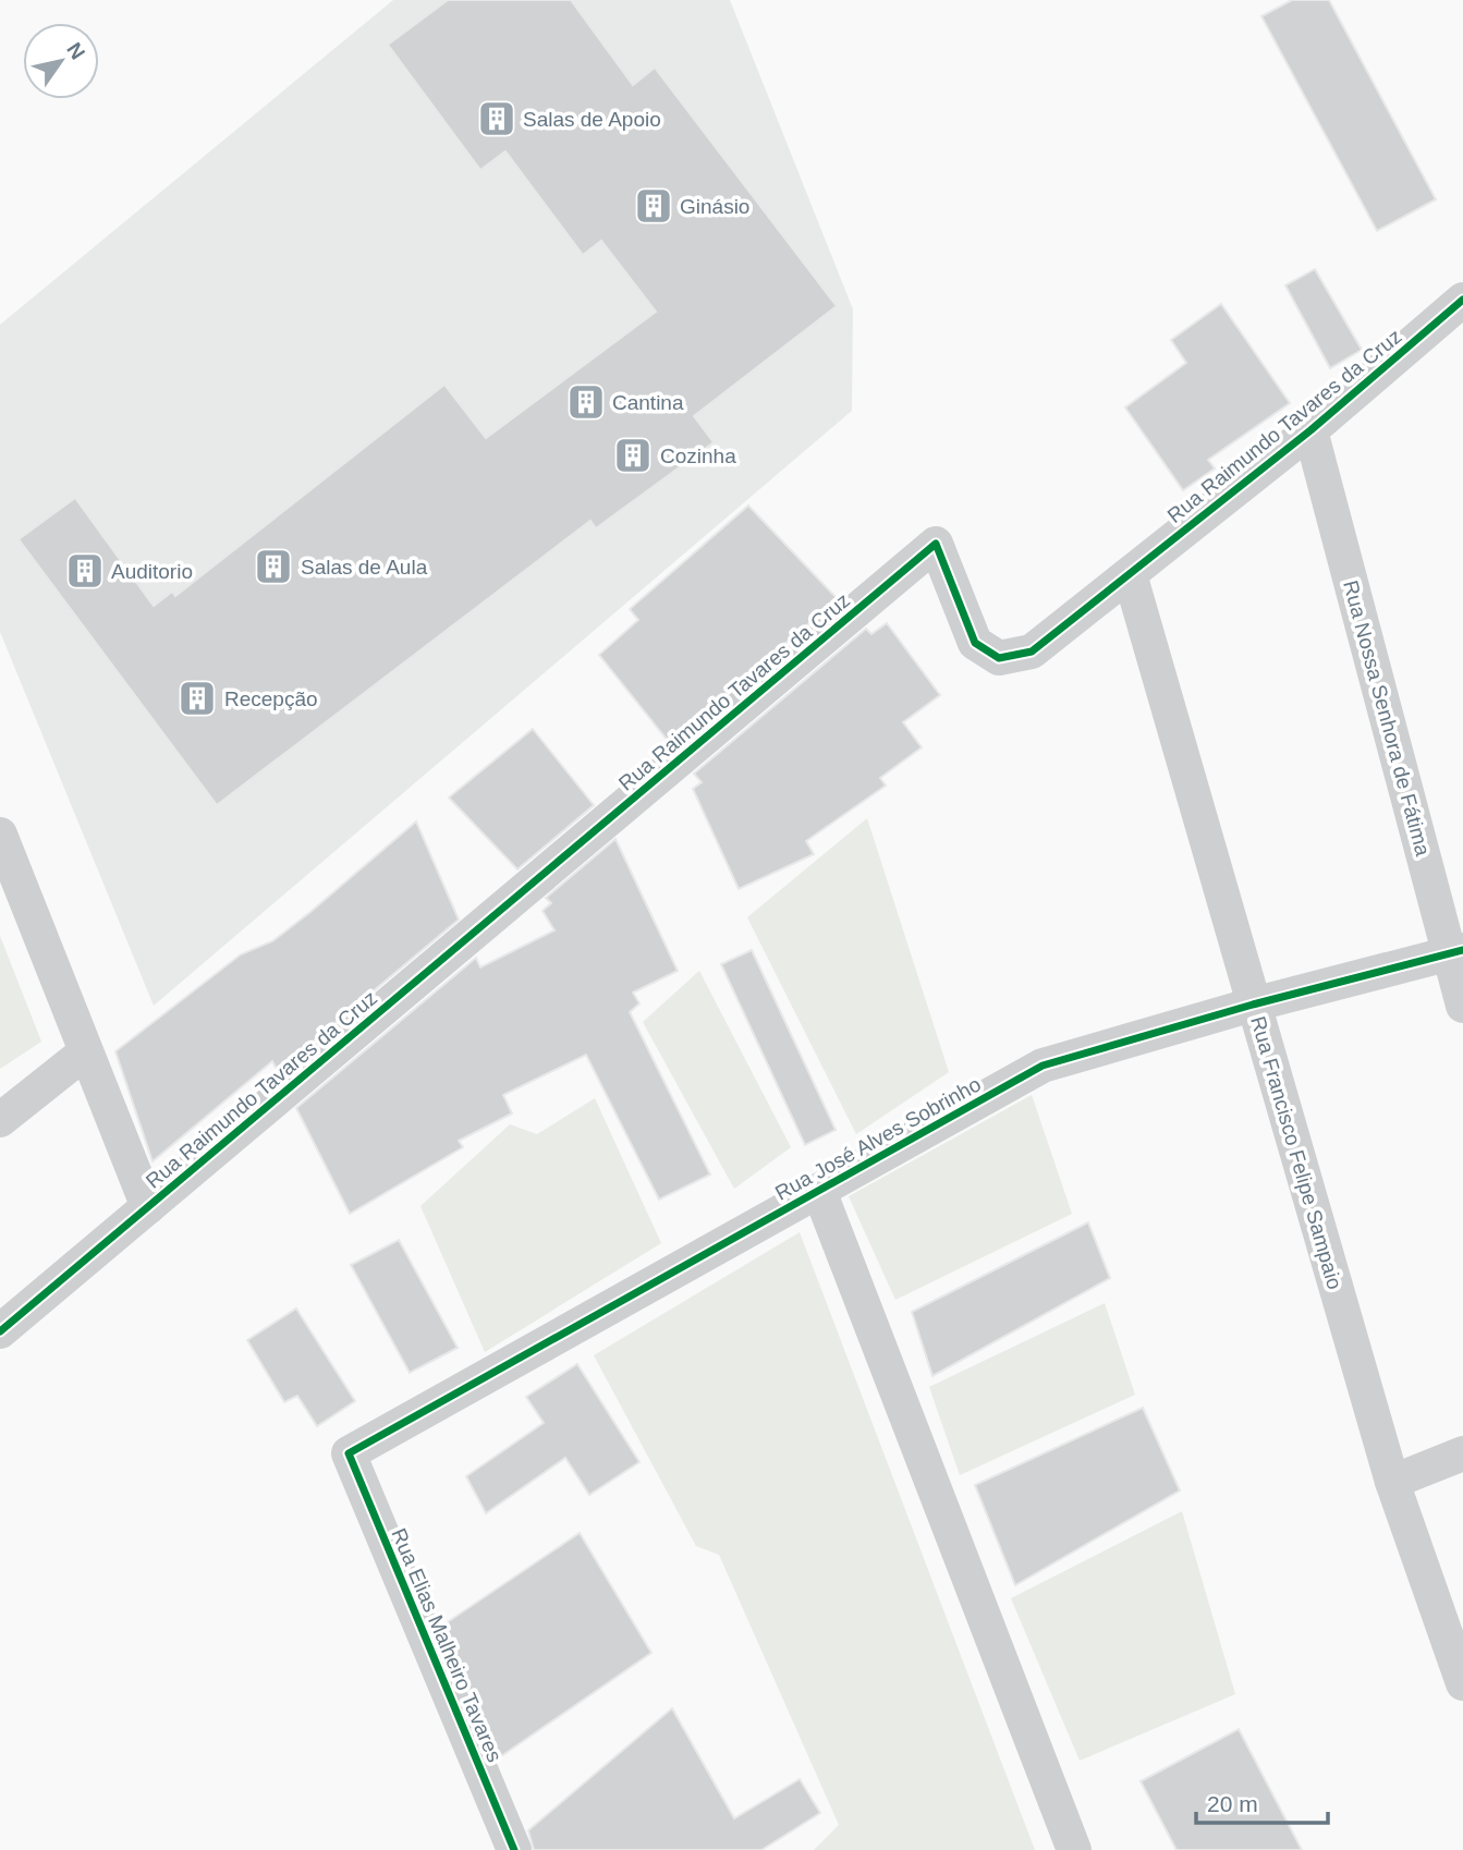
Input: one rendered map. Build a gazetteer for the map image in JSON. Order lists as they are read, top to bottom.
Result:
{
  "streets": {
    "street": [
      "Rua Raimundo Tavares da Cruz",
      "Rua Nossa Senhora de Fátima",
      "Rua José Alves Sobrinho",
      "Rua Francisco Felipe Sampaio",
      "Rua Elias Malheiro Tavares"
    ]
  },
  "crossings": [
    ["Rua Raimundo Tavares da Cruz", "Rua Nossa Senhora de Fátima"],
    ["Rua Raimundo Tavares da Cruz", "Rua Francisco Felipe Sampaio"],
    ["Rua Nossa Senhora de Fátima", "Rua José Alves Sobrinho"],
    ["Rua José Alves Sobrinho", "Rua Francisco Felipe Sampaio"],
    ["Rua José Alves Sobrinho", "Rua Elias Malheiro Tavares"]
  ],
  "places": {
    "building": [
      "Salas de Apoio",
      "Ginásio",
      "Cantina",
      "Cozinha",
      "Salas de Aula",
      "Auditorio",
      "Recepção"
    ]
  },
  "scale_bar": "20 m",
  "north": "top right"
}
